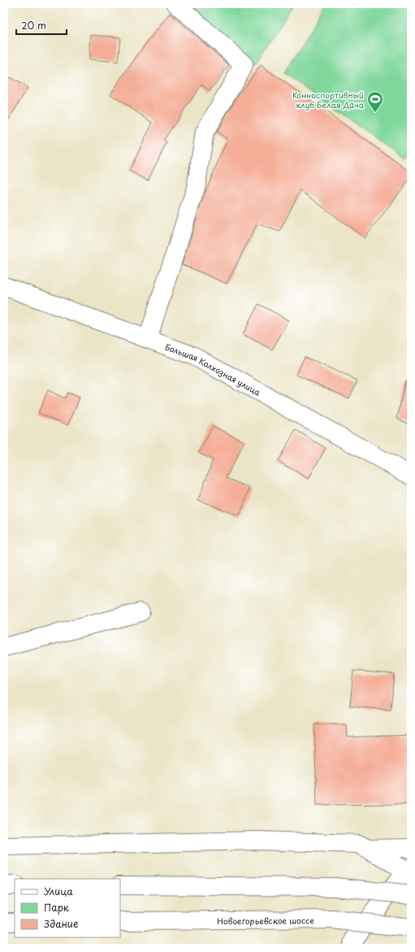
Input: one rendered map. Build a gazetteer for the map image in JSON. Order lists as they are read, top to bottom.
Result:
{
  "streets": {
    "street": ["Большая Колхозная улица", "Новоегорьевское шоссе"]
  },
  "places": {
    "sports": ["Конноспортивный клуб Белая Дача"]
  },
  "legend": ["Улица", "Парк", "Здание"],
  "scale_bar": "20 m"
}
